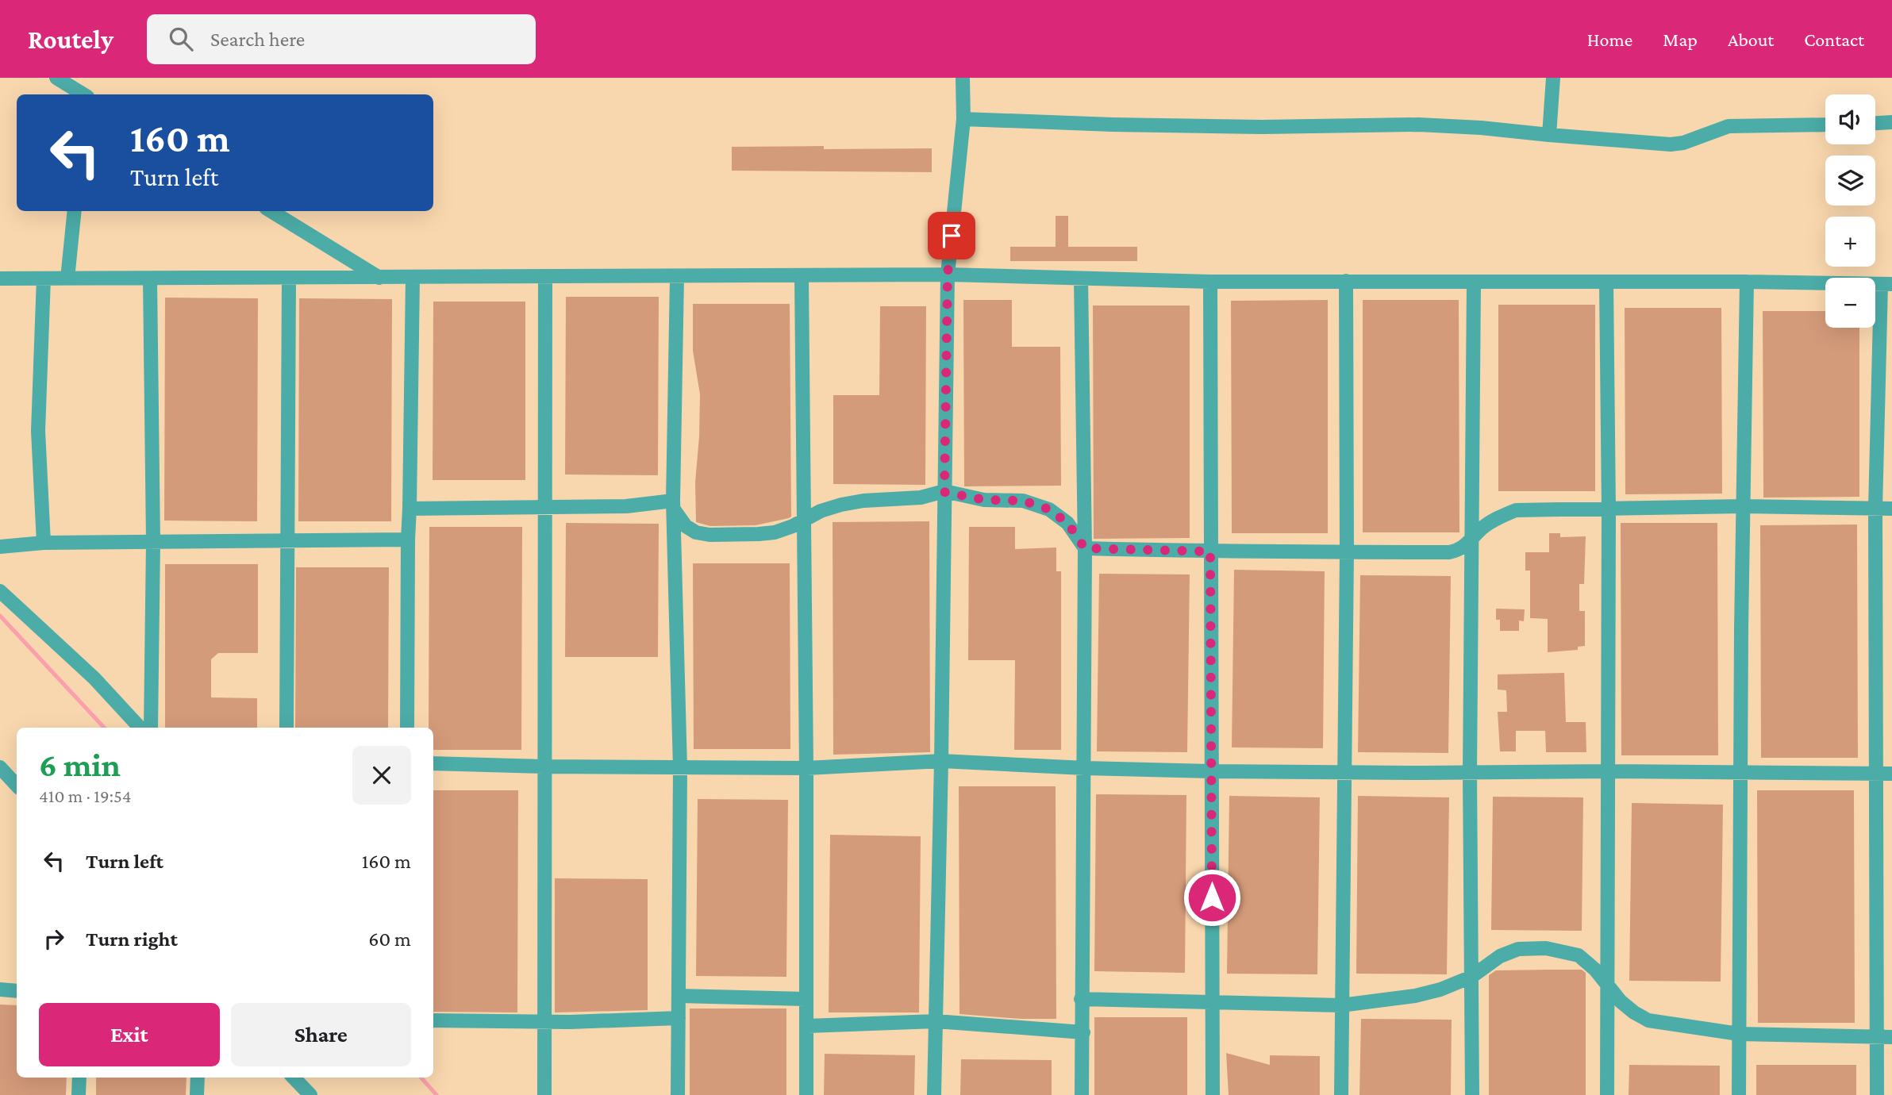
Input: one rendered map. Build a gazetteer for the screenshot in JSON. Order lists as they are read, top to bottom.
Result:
{
  "page": {
    "header": "Routely",
    "search": "Search here",
    "nav": [
      "Home",
      "Map",
      "About",
      "Contact"
    ],
    "map_buttons": ["+", "−"],
    "turn": ["160 m", "Turn left"],
    "heading": ["6 min", "410 m · 19:54"],
    "list": [
      {
        "name": "Turn left",
        "value": "160 m"
      },
      {
        "name": "Turn right",
        "value": "60 m"
      }
    ],
    "buttons": ["Exit", "Share"]
  }
}
